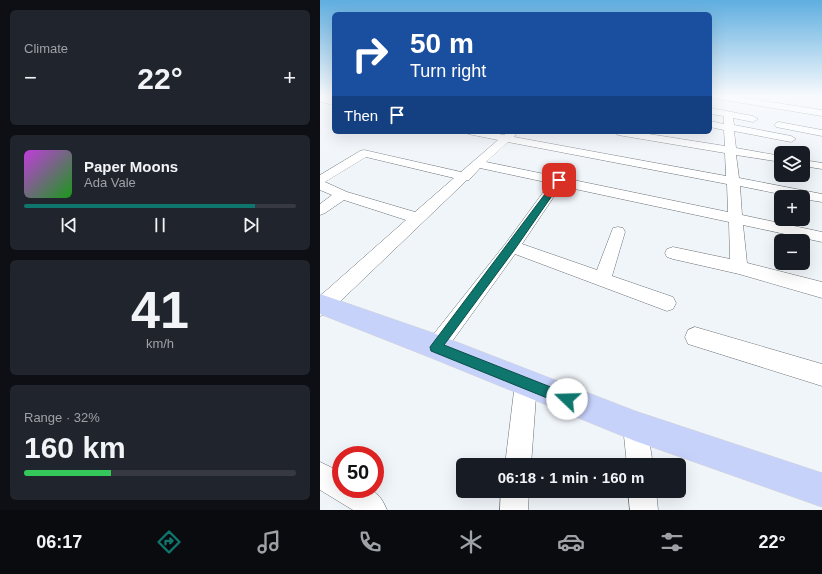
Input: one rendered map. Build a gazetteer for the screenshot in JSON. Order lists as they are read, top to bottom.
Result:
{
  "page": {
    "tile": [
      "Climate",
      ["41", "km/h"],
      ["Range · 32%", "160 km"]
    ],
    "turn": ["50 m", "Turn right"],
    "heat": ["−", "22°", "+"],
    "then": "Then",
    "map_buttons": ["+", "−"],
    "song": ["Paper Moons", "Ada Vale"],
    "limit": "50",
    "trip": "06:18 · 1 min · 160 m",
    "tabs": ["06:17", "22°"]
  }
}
